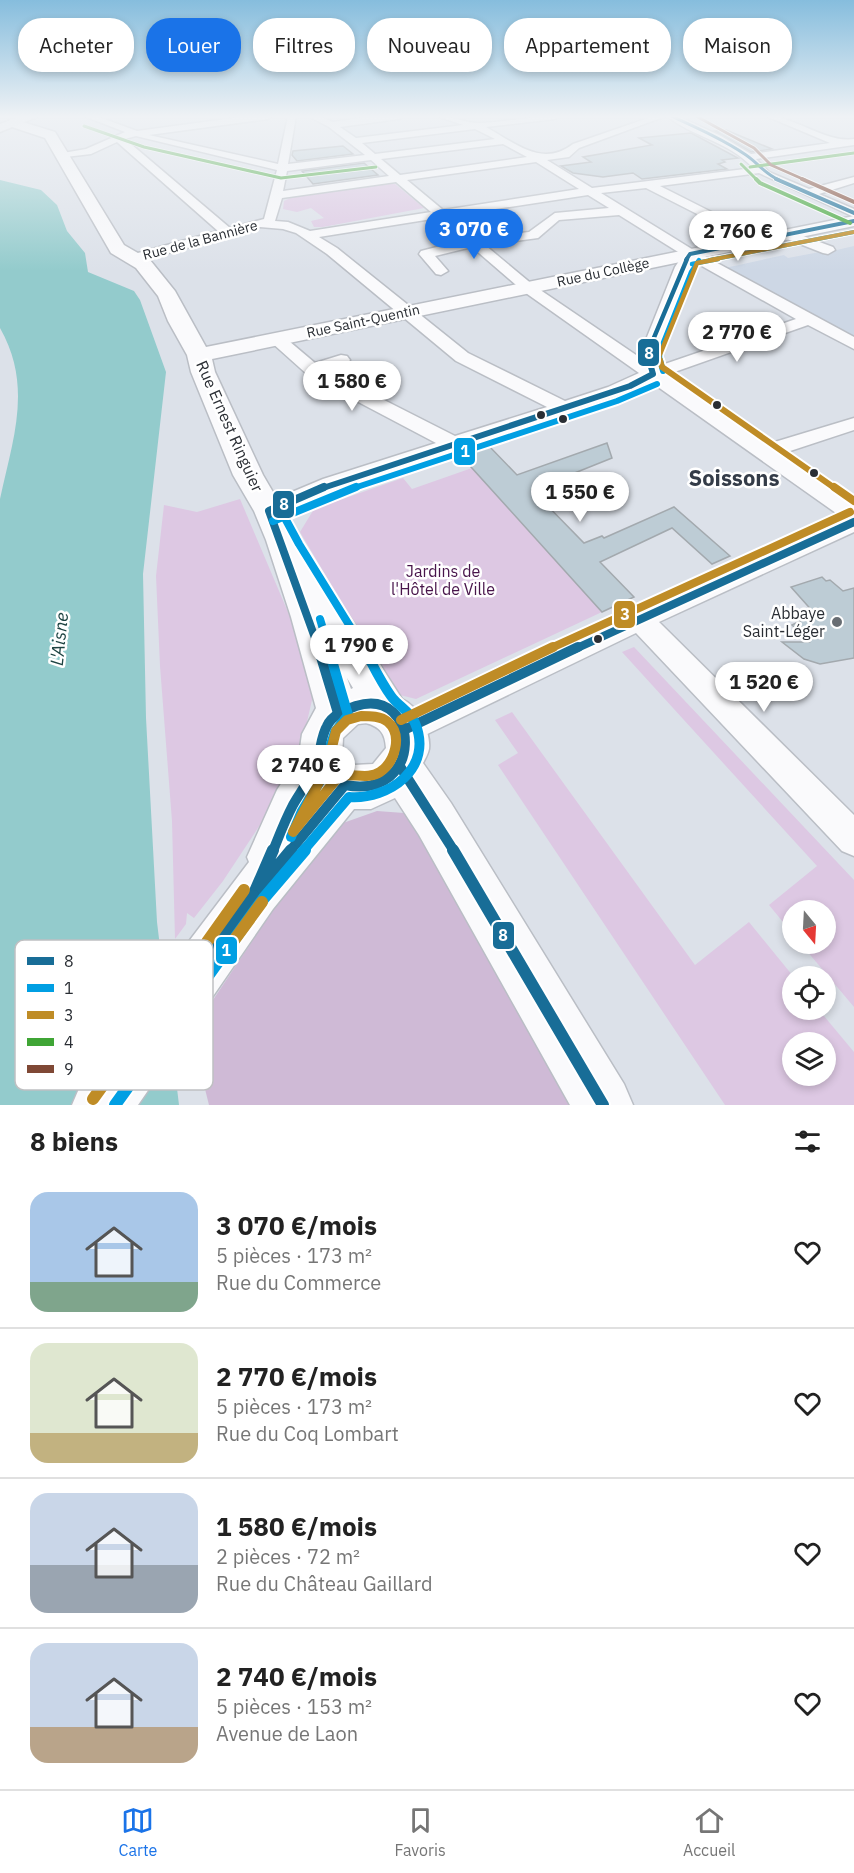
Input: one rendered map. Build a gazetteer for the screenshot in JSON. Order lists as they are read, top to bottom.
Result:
{
  "streets": {
    "main road": ["Rue du Collège", "Rue Saint-Quentin", "Rue Ernest Ringuier"],
    "street": ["Rue de la Bannière"]
  },
  "crossings": [
    ["Rue de la Bannière", "Rue Ernest Ringuier"],
    ["Rue du Collège", "Rue Saint-Quentin"],
    ["Rue Saint-Quentin", "Rue Ernest Ringuier"]
  ],
  "districts": ["Soissons"],
  "water": ["L'Aisne"],
  "parks": ["Jardins de l'Hôtel de Ville"],
  "places": ["Abbaye Saint-Léger"],
  "lines": [
    "transit line 8",
    "transit line 4",
    "transit line 9",
    "transit line 1",
    "transit line 3"
  ],
  "legend": [
    "8",
    "1",
    "3",
    "4",
    "9"
  ],
  "north": "bottom",
  "page": {
    "chip": [
      "Acheter",
      "Louer",
      "Filtres",
      "Nouveau",
      "Appartement",
      "Maison"
    ],
    "price": [
      "3 070 €",
      "2 760 €",
      "2 770 €",
      "1 580 €",
      "1 550 €",
      "1 790 €",
      "1 520 €",
      "2 740 €"
    ],
    "heading": "8 biens",
    "list": [
      {
        "name": "3 070 €/mois",
        "note": "5 pièces · 173 m² · Rue du Commerce"
      },
      {
        "name": "2 770 €/mois",
        "note": "5 pièces · 173 m² · Rue du Coq Lombart"
      },
      {
        "name": "1 580 €/mois",
        "note": "2 pièces · 72 m² · Rue du Château Gaillard"
      },
      {
        "name": "2 740 €/mois",
        "note": "5 pièces · 153 m² · Avenue de Laon"
      }
    ],
    "tabs": ["Carte", "Favoris", "Accueil"]
  }
}
